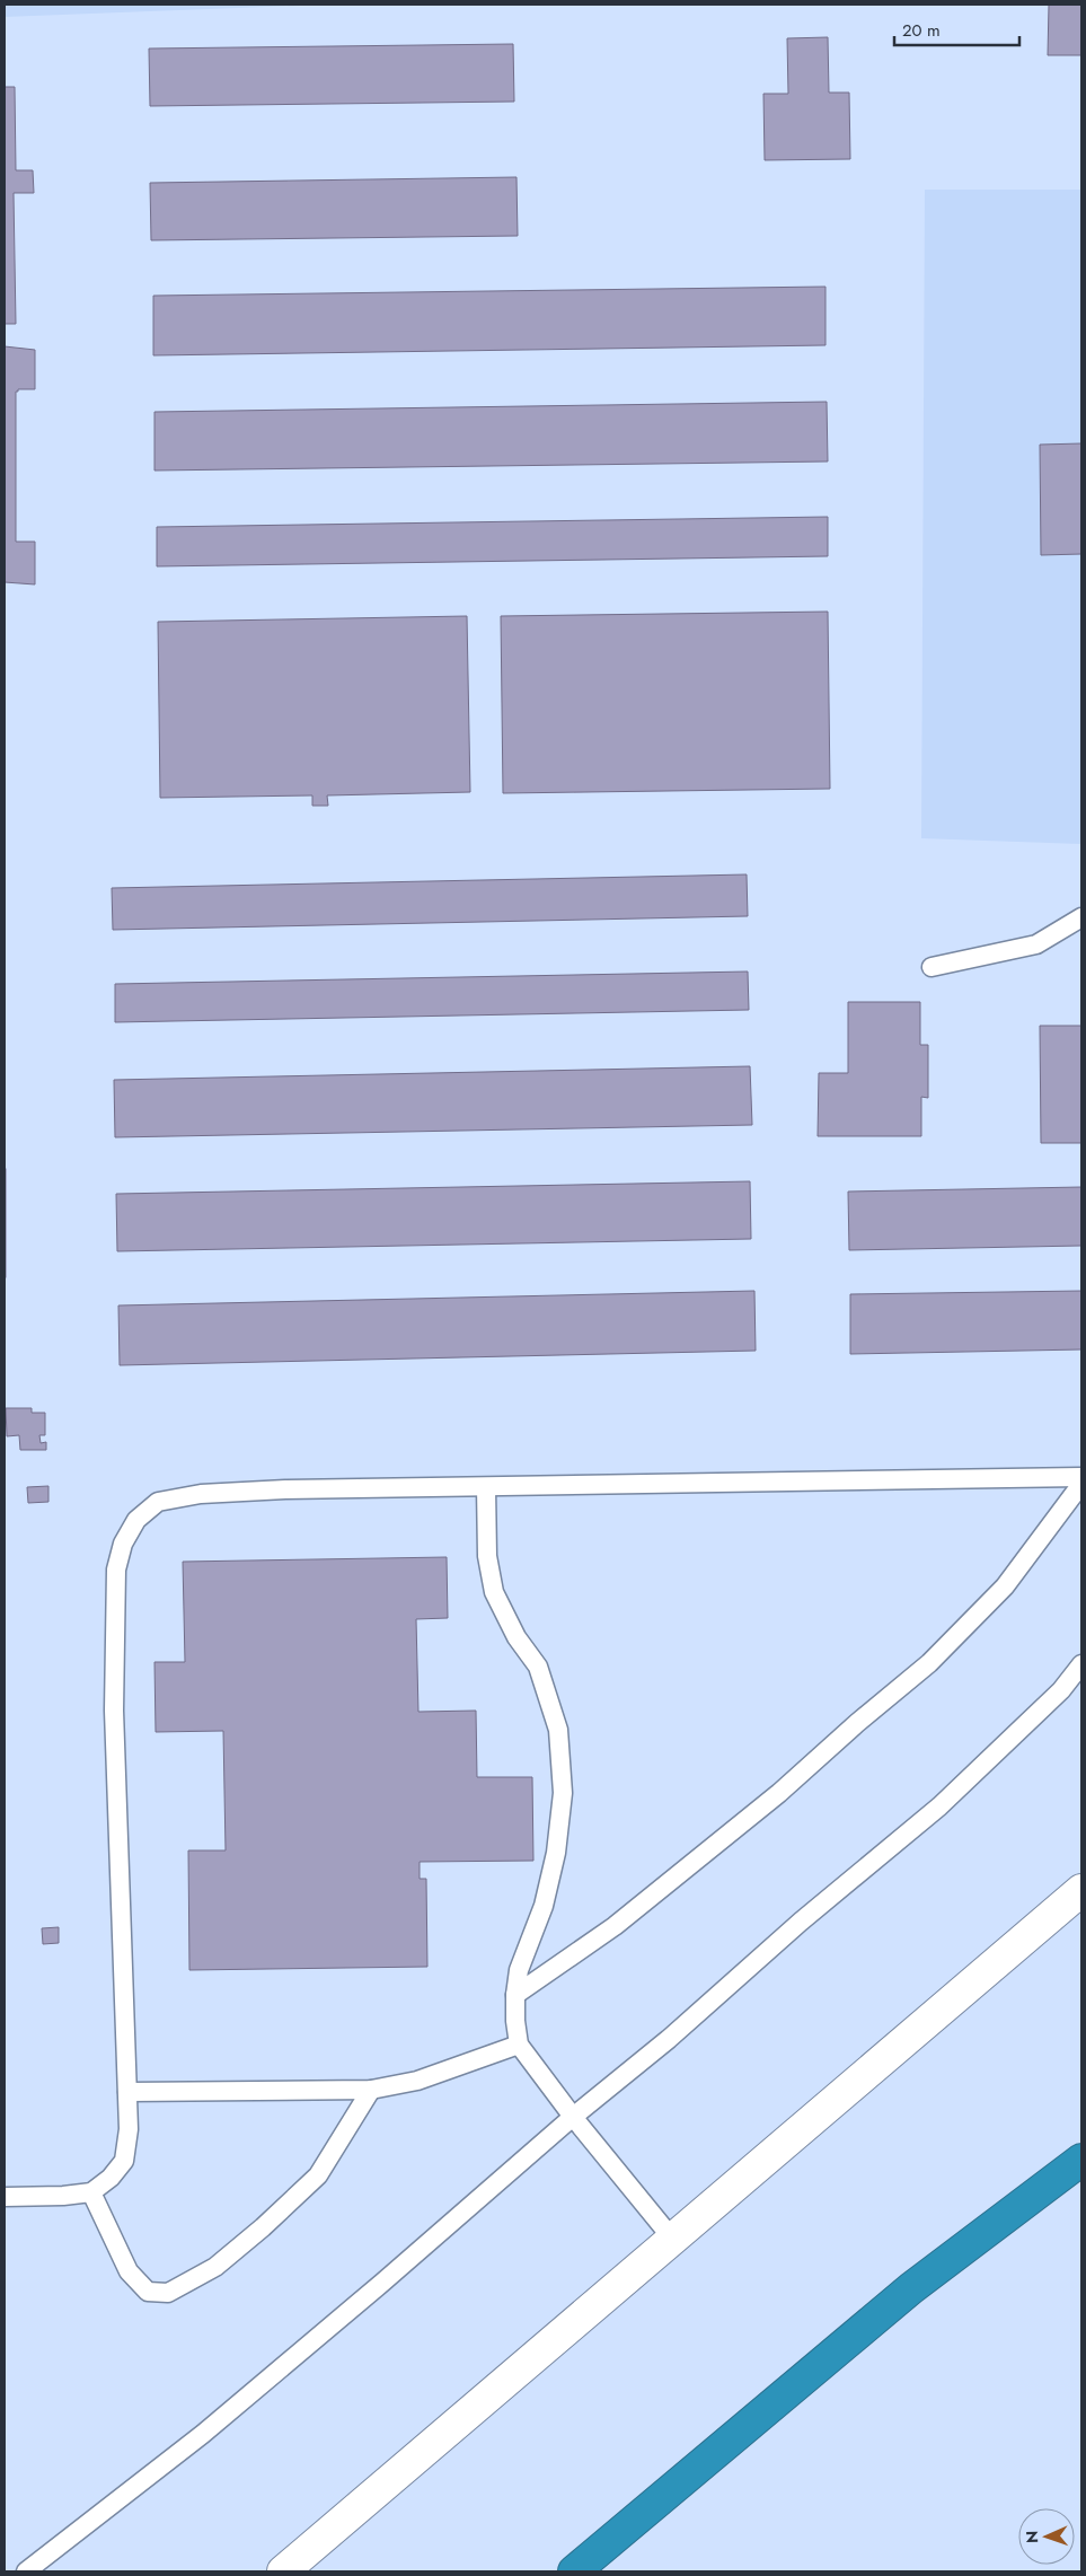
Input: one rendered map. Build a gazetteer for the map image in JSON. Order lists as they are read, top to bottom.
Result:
{
  "scale_bar": "20 m",
  "north": "left"
}
